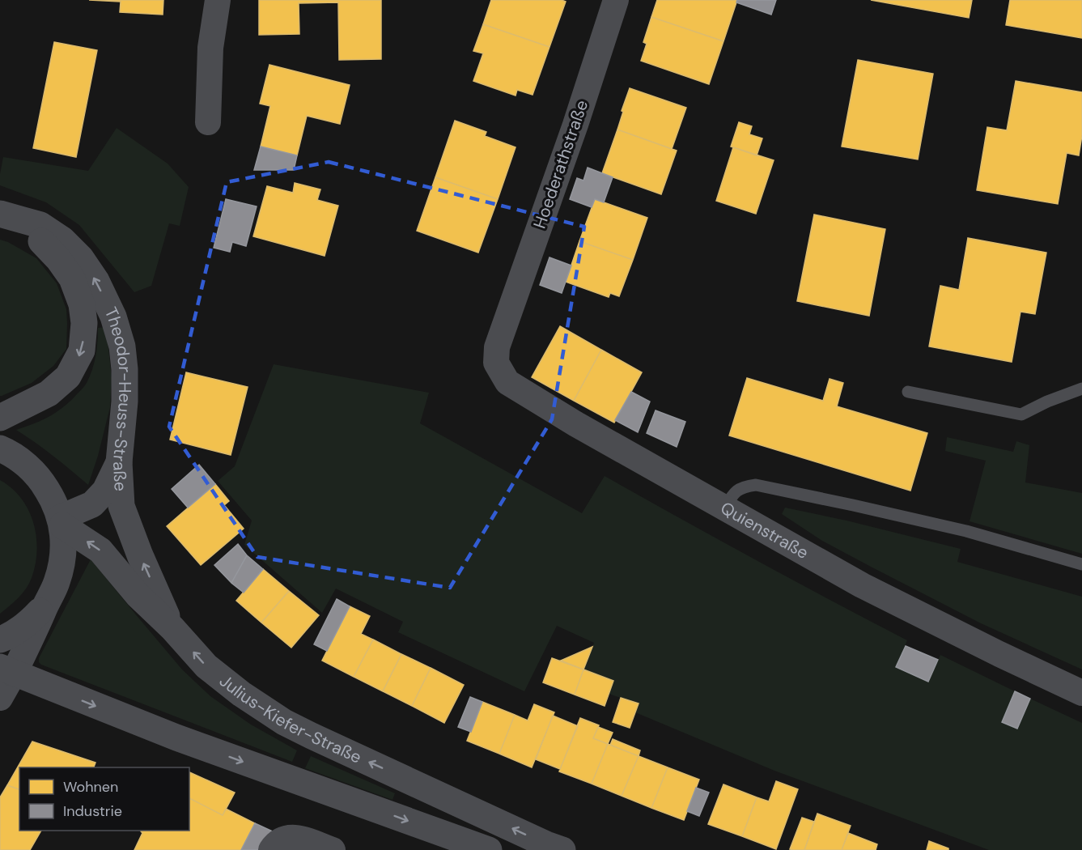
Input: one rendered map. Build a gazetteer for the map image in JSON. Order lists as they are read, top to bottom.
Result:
{
  "streets": {
    "street": [
      "Hoederathstraße",
      "Theodor-Heuss-Straße",
      "Quienstraße",
      "Julius-Kiefer-Straße"
    ]
  },
  "crossings": [
    ["Hoederathstraße", "Quienstraße"],
    ["Theodor-Heuss-Straße", "Julius-Kiefer-Straße"]
  ],
  "legend": ["Wohnen", "Industrie"]
}
